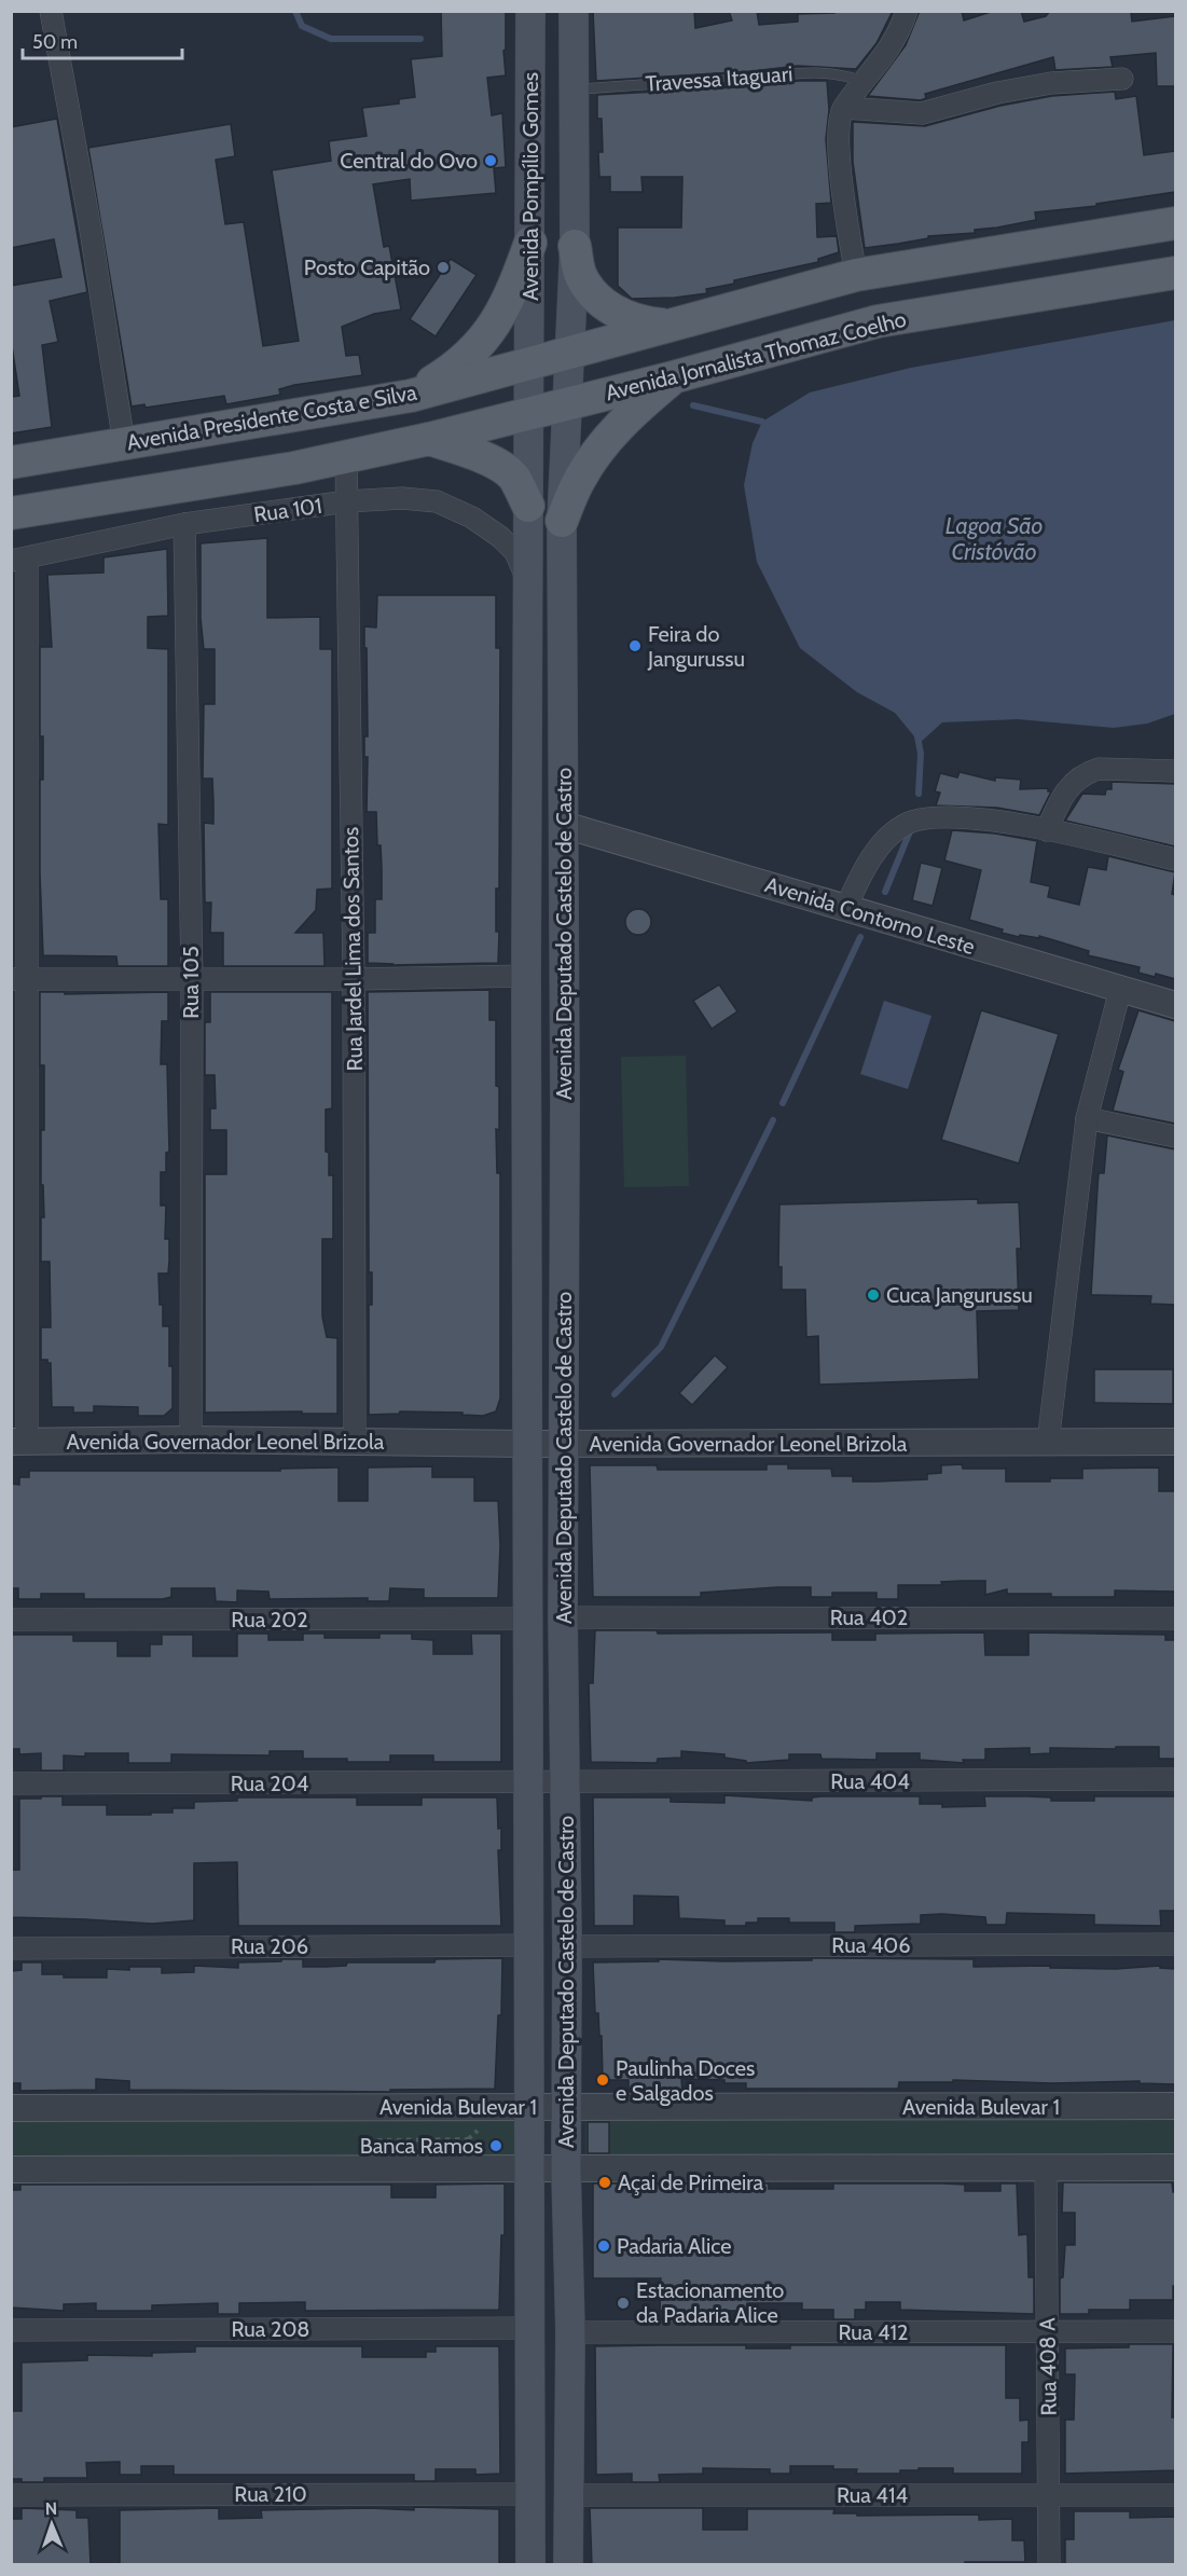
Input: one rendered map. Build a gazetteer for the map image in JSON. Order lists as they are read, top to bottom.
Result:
{
  "streets": {
    "main road": [
      "Avenida Pompílio Gomes",
      "Avenida Jornalista Thomaz Coelho",
      "Avenida Presidente Costa e Silva",
      "Avenida Deputado Castelo de Castro"
    ],
    "street": [
      "Rua 101",
      "Avenida Contorno Leste",
      "Rua Jardel Lima dos Santos",
      "Rua 105",
      "Avenida Governador Leonel Brizola",
      "Rua 402",
      "Rua 202",
      "Rua 404",
      "Rua 204",
      "Rua 406",
      "Rua 206",
      "Avenida Bulevar 1",
      "Rua 208",
      "Rua 412",
      "Rua 408 A",
      "Rua 210",
      "Rua 414"
    ],
    "lane": ["Travessa Itaguari"]
  },
  "crossings": [
    ["Travessa Itaguari", "Avenida Pompílio Gomes"],
    ["Avenida Pompílio Gomes", "Avenida Presidente Costa e Silva"],
    ["Avenida Pompílio Gomes", "Avenida Deputado Castelo de Castro"],
    ["Avenida Jornalista Thomaz Coelho", "Avenida Deputado Castelo de Castro"],
    ["Avenida Presidente Costa e Silva", "Avenida Deputado Castelo de Castro"],
    ["Rua 101", "Avenida Deputado Castelo de Castro"],
    ["Rua 101", "Rua Jardel Lima dos Santos"],
    ["Rua 101", "Rua 105"],
    ["Avenida Contorno Leste", "Avenida Deputado Castelo de Castro"],
    ["Avenida Deputado Castelo de Castro", "Avenida Governador Leonel Brizola"],
    ["Avenida Deputado Castelo de Castro", "Rua 402"],
    ["Avenida Deputado Castelo de Castro", "Rua 202"],
    ["Avenida Deputado Castelo de Castro", "Rua 404"],
    ["Avenida Deputado Castelo de Castro", "Rua 204"],
    ["Avenida Deputado Castelo de Castro", "Rua 406"],
    ["Avenida Deputado Castelo de Castro", "Rua 206"],
    ["Avenida Deputado Castelo de Castro", "Avenida Bulevar 1"],
    ["Avenida Deputado Castelo de Castro", "Rua 208"],
    ["Avenida Deputado Castelo de Castro", "Rua 412"],
    ["Avenida Deputado Castelo de Castro", "Rua 210"],
    ["Avenida Deputado Castelo de Castro", "Rua 414"],
    ["Rua Jardel Lima dos Santos", "Avenida Governador Leonel Brizola"],
    ["Rua 105", "Avenida Governador Leonel Brizola"],
    ["Rua 404", "Rua 204"],
    ["Rua 412", "Rua 408 A"],
    ["Rua 408 A", "Rua 414"]
  ],
  "water": ["Lagoa São Cristóvão"],
  "places": [
    "Central do Ovo",
    "Posto Capitão",
    "Feira do Jangurussu",
    "Cuca Jangurussu",
    "Paulinha Doces e Salgados",
    "Banca Ramos",
    "Açai de Primeira",
    "Padaria Alice",
    "Estacionamento da Padaria Alice"
  ],
  "scale_bar": "50 m",
  "north": "top"
}
